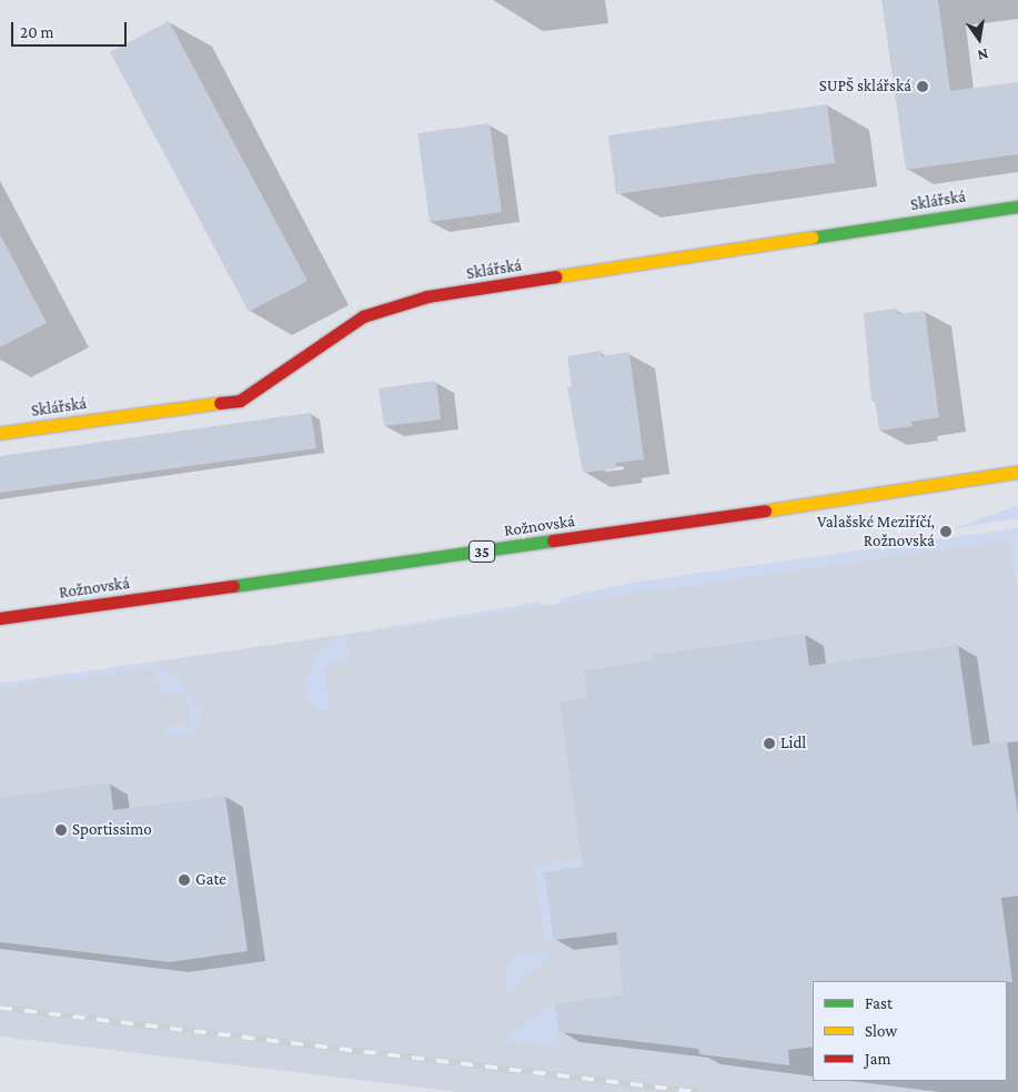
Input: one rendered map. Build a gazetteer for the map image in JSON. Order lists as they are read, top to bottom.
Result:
{
  "streets": {
    "street": ["Sklářská", "Rožnovská", "35"]
  },
  "places": [
    "SUPŠ sklářská",
    "Valašské Meziříčí, Rožnovská",
    "Lidl",
    "Sportissimo",
    "Gate"
  ],
  "legend": ["Fast", "Slow", "Jam"],
  "scale_bar": "20 m",
  "north": "bottom"
}
